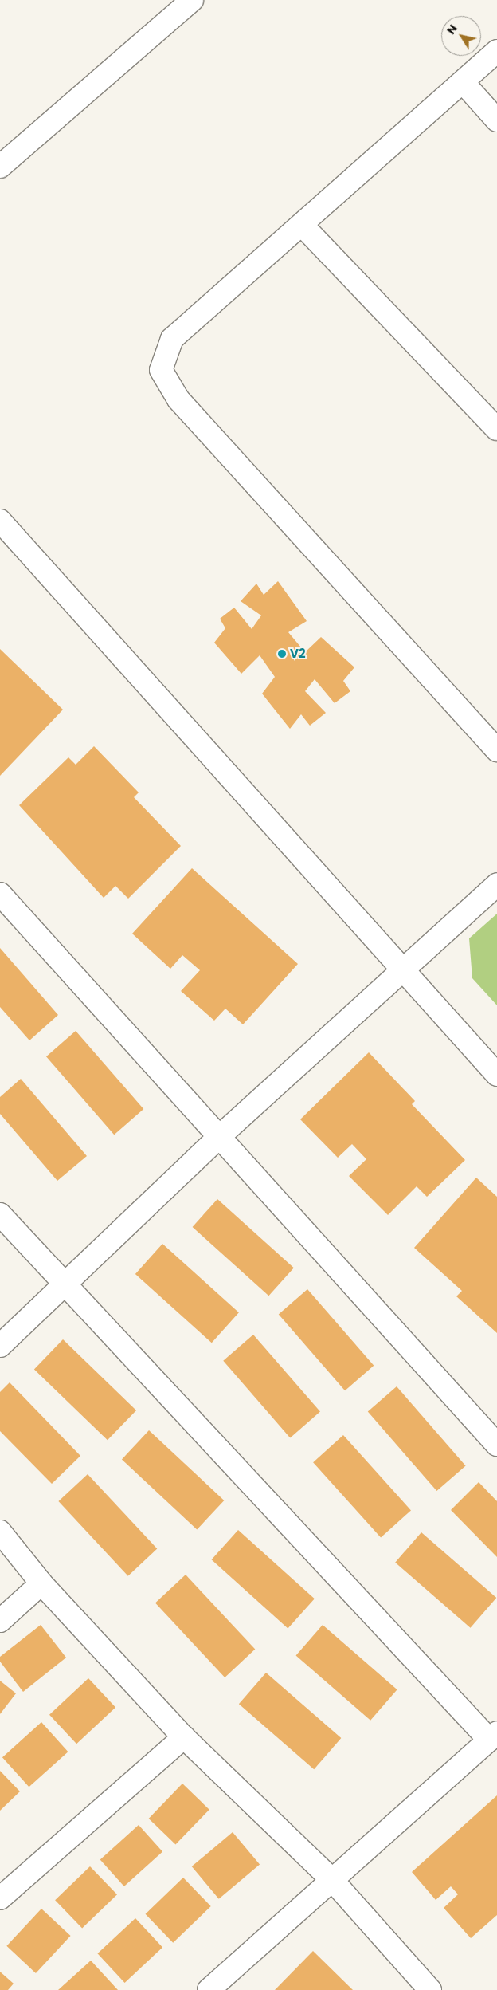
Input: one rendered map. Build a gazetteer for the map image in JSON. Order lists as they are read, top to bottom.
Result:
{
  "places": ["V2"],
  "north": "top left"
}
